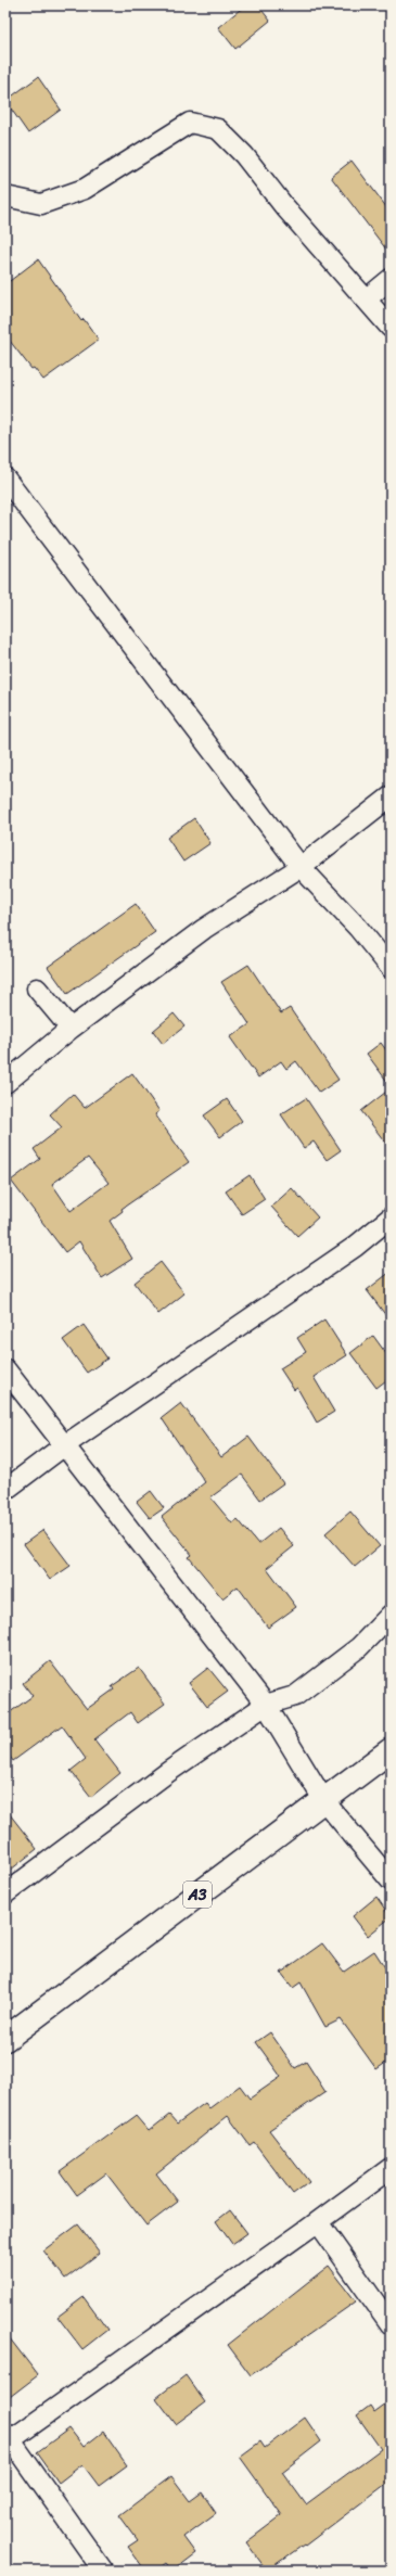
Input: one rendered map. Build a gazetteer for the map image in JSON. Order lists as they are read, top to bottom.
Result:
{
  "streets": {
    "highway": ["A3"]
  }
}
